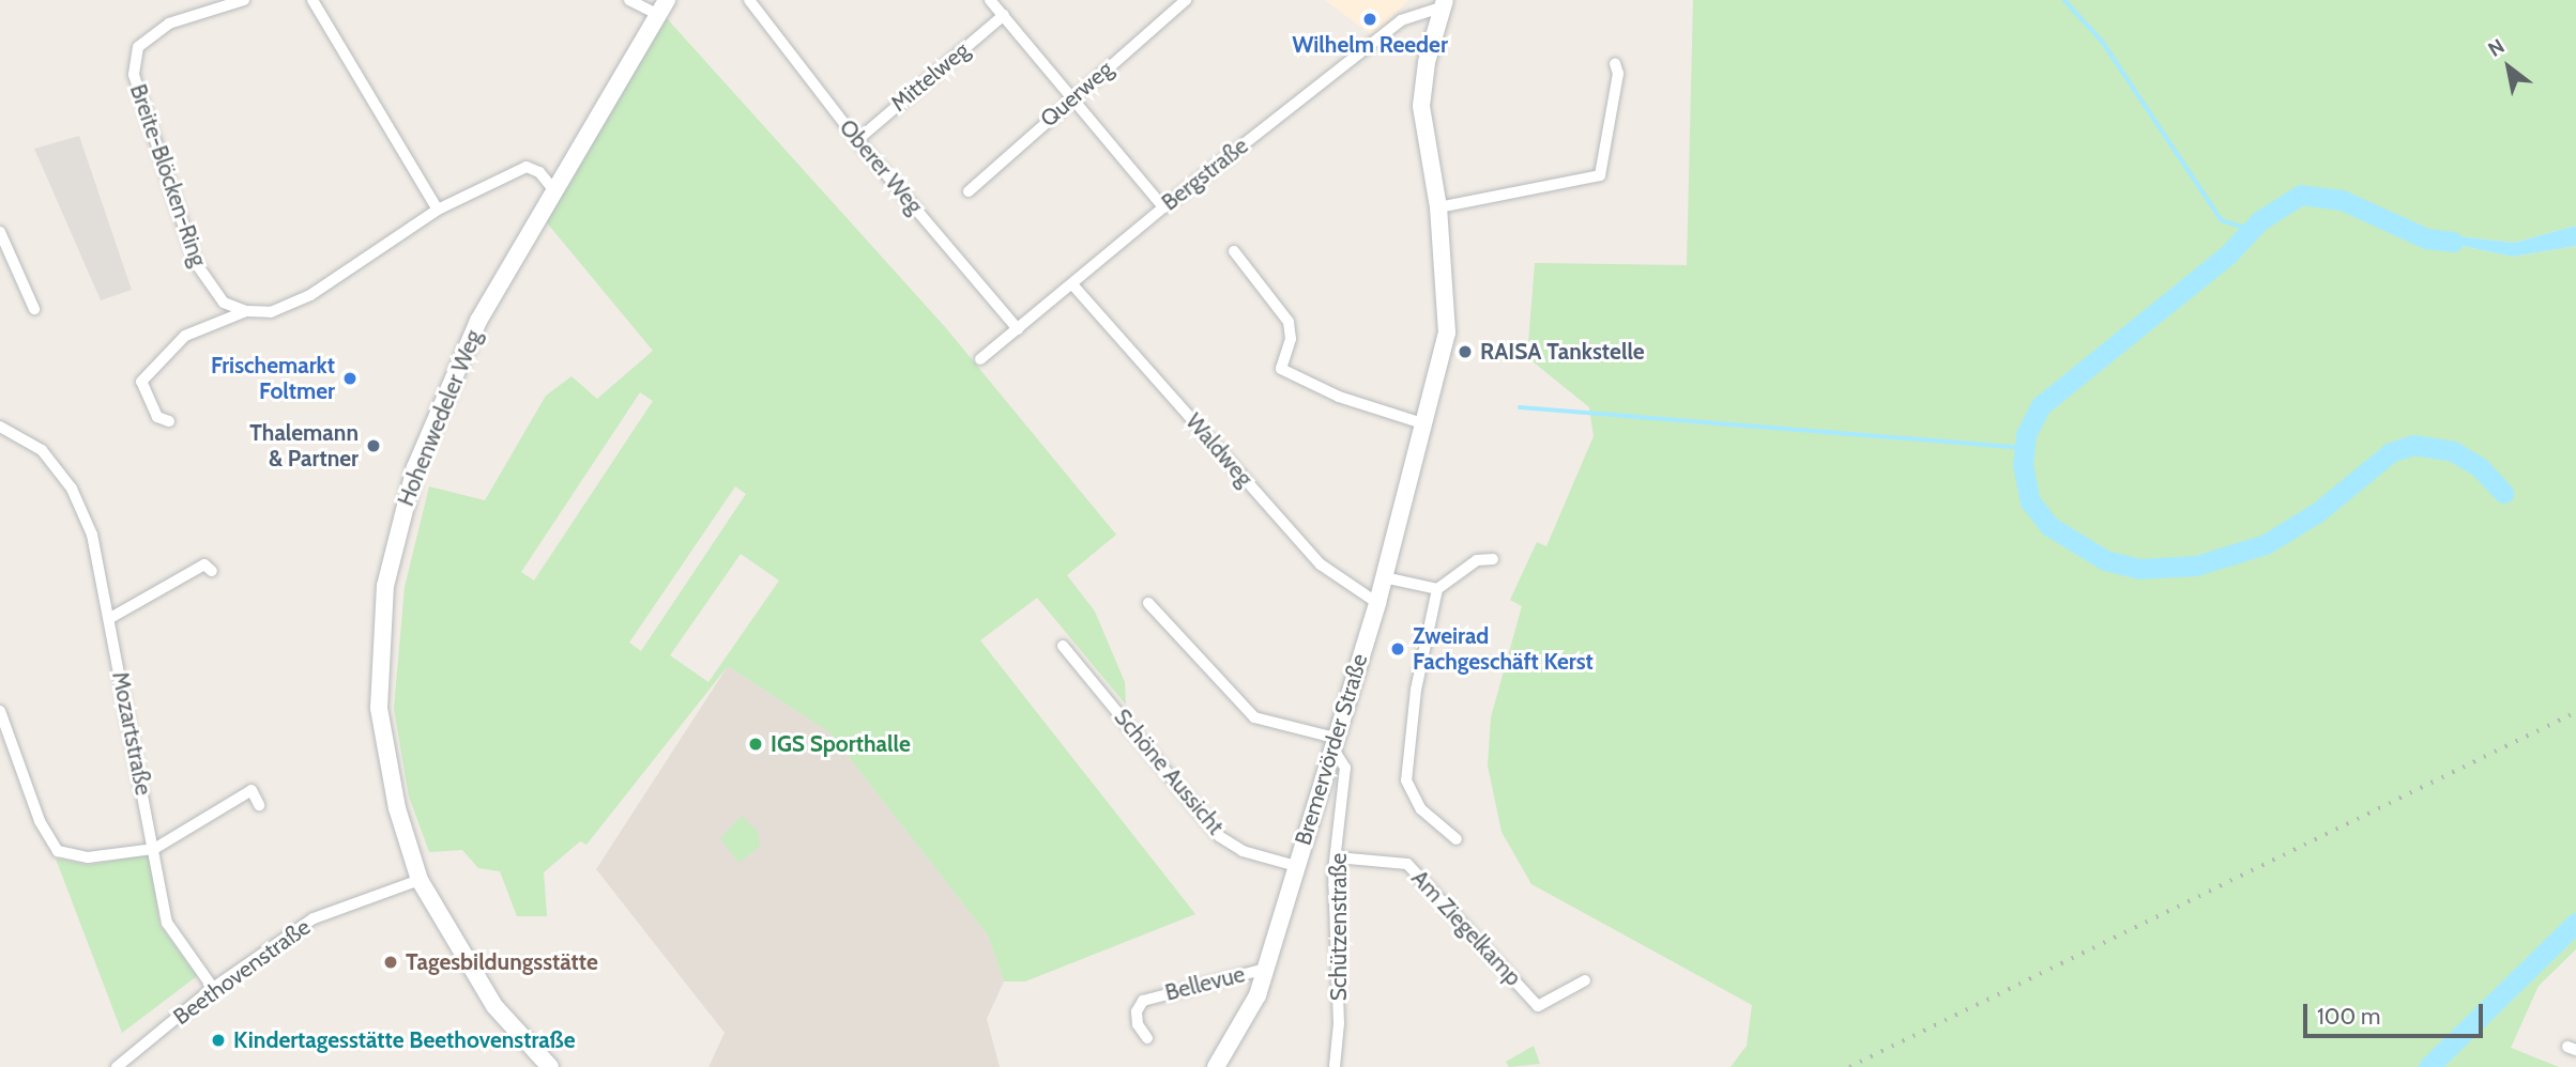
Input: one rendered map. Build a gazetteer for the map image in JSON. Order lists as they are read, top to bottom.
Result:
{
  "streets": {
    "street": [
      "Mittelweg",
      "Querweg",
      "Oberer Weg",
      "Bergstraße",
      "Breite-Blöcken-Ring",
      "Hohenwedeler Weg",
      "Waldweg",
      "Mozartstraße",
      "Bremervörder Straße",
      "Schöne Aussicht",
      "Schützenstraße",
      "Am Ziegelkamp",
      "Beethovenstraße",
      "Bellevue"
    ]
  },
  "crossings": [
    ["Mittelweg", "Oberer Weg"],
    ["Oberer Weg", "Bergstraße"],
    ["Bergstraße", "Waldweg"],
    ["Bergstraße", "Bremervörder Straße"],
    ["Hohenwedeler Weg", "Beethovenstraße"],
    ["Waldweg", "Bremervörder Straße"],
    ["Mozartstraße", "Beethovenstraße"],
    ["Bremervörder Straße", "Schöne Aussicht"],
    ["Bremervörder Straße", "Schützenstraße"],
    ["Bremervörder Straße", "Bellevue"],
    ["Schützenstraße", "Am Ziegelkamp"]
  ],
  "places": [
    "Wilhelm Reeder",
    "RAISA Tankstelle",
    "Frischemarkt Foltmer",
    "Thalemann & Partner",
    "Zweirad Fachgeschäft Kerst",
    "IGS Sporthalle",
    "Tagesbildungsstätte",
    "Kindertagesstätte Beethovenstraße"
  ],
  "scale_bar": "100 m",
  "north": "top left"
}
